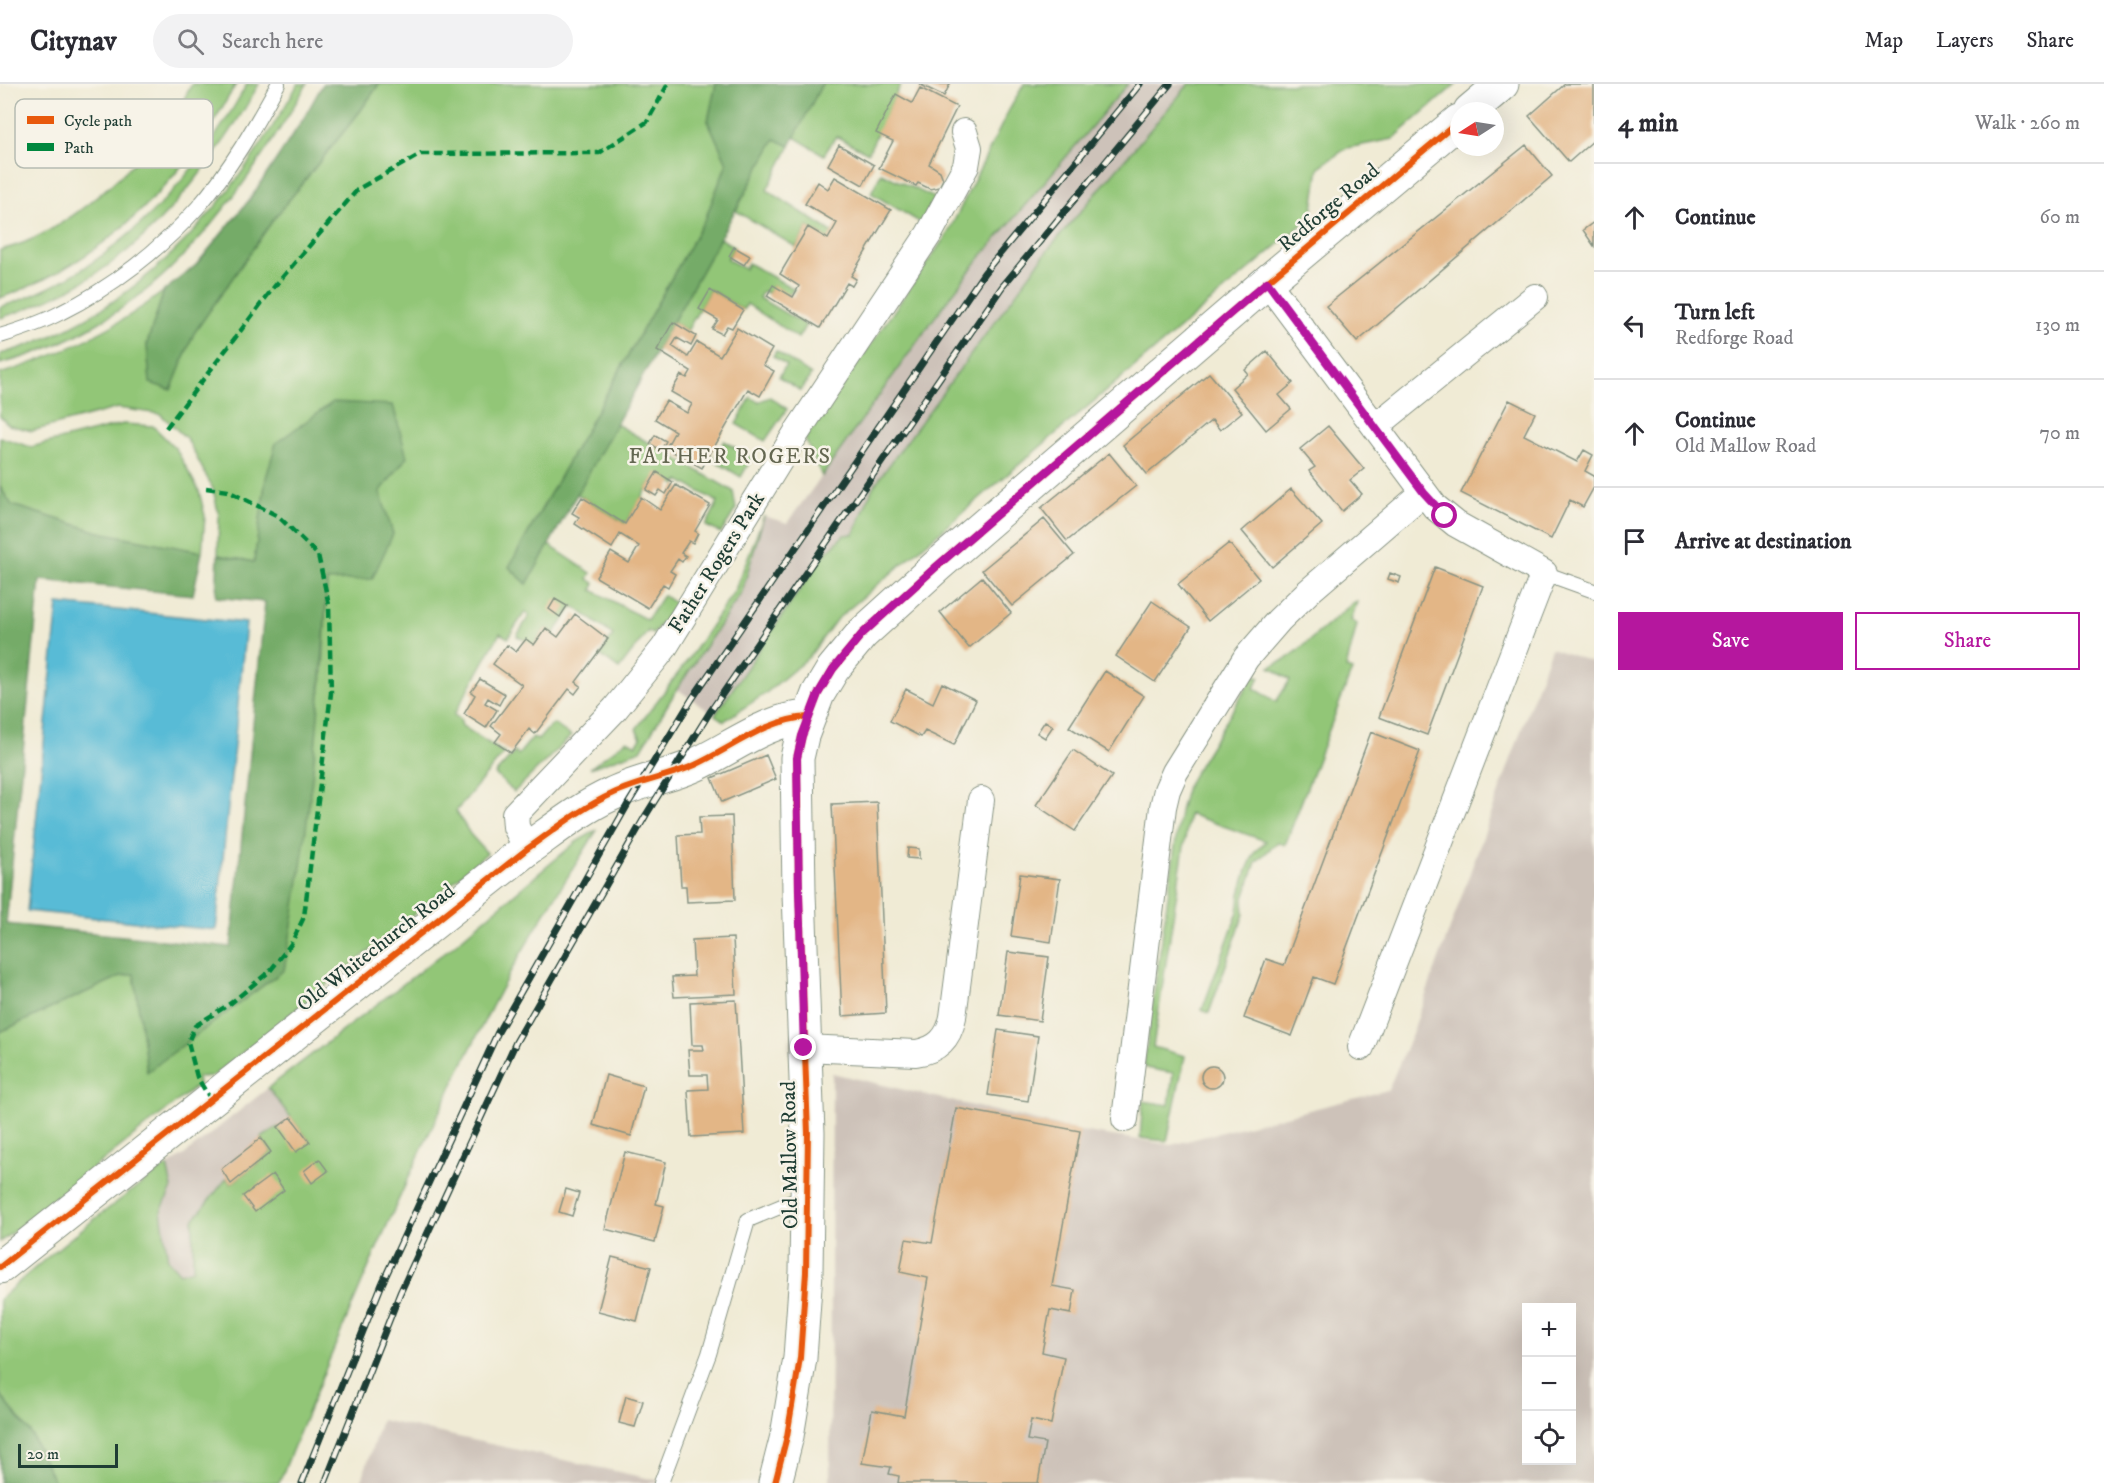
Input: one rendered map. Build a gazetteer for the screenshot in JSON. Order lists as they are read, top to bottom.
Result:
{
  "streets": {
    "street": [
      "Redforge Road",
      "Father Rogers Park",
      "Old Whitechurch Road",
      "Old Mallow Road"
    ]
  },
  "crossings": [
    ["Redforge Road", "Old Whitechurch Road"],
    ["Redforge Road", "Old Mallow Road"],
    ["Father Rogers Park", "Old Whitechurch Road"],
    ["Old Whitechurch Road", "Old Mallow Road"]
  ],
  "districts": ["FATHER ROGERS"],
  "legend": ["Cycle path", "Path"],
  "scale_bar": "20 m",
  "north": "left",
  "page": {
    "header": "Citynav",
    "search": "Search here",
    "nav": ["Map", "Layers", "Share"],
    "heading": ["4 min", "Walk · 260 m"],
    "list": [
      ["Continue", "60 m"],
      ["Turn left", "Redforge Road", "130 m"],
      ["Continue", "Old Mallow Road", "70 m"],
      "Arrive at destination"
    ],
    "buttons": ["Save", "Share"],
    "map_buttons": ["+", "−"],
    "scale": "20 m"
  }
}
